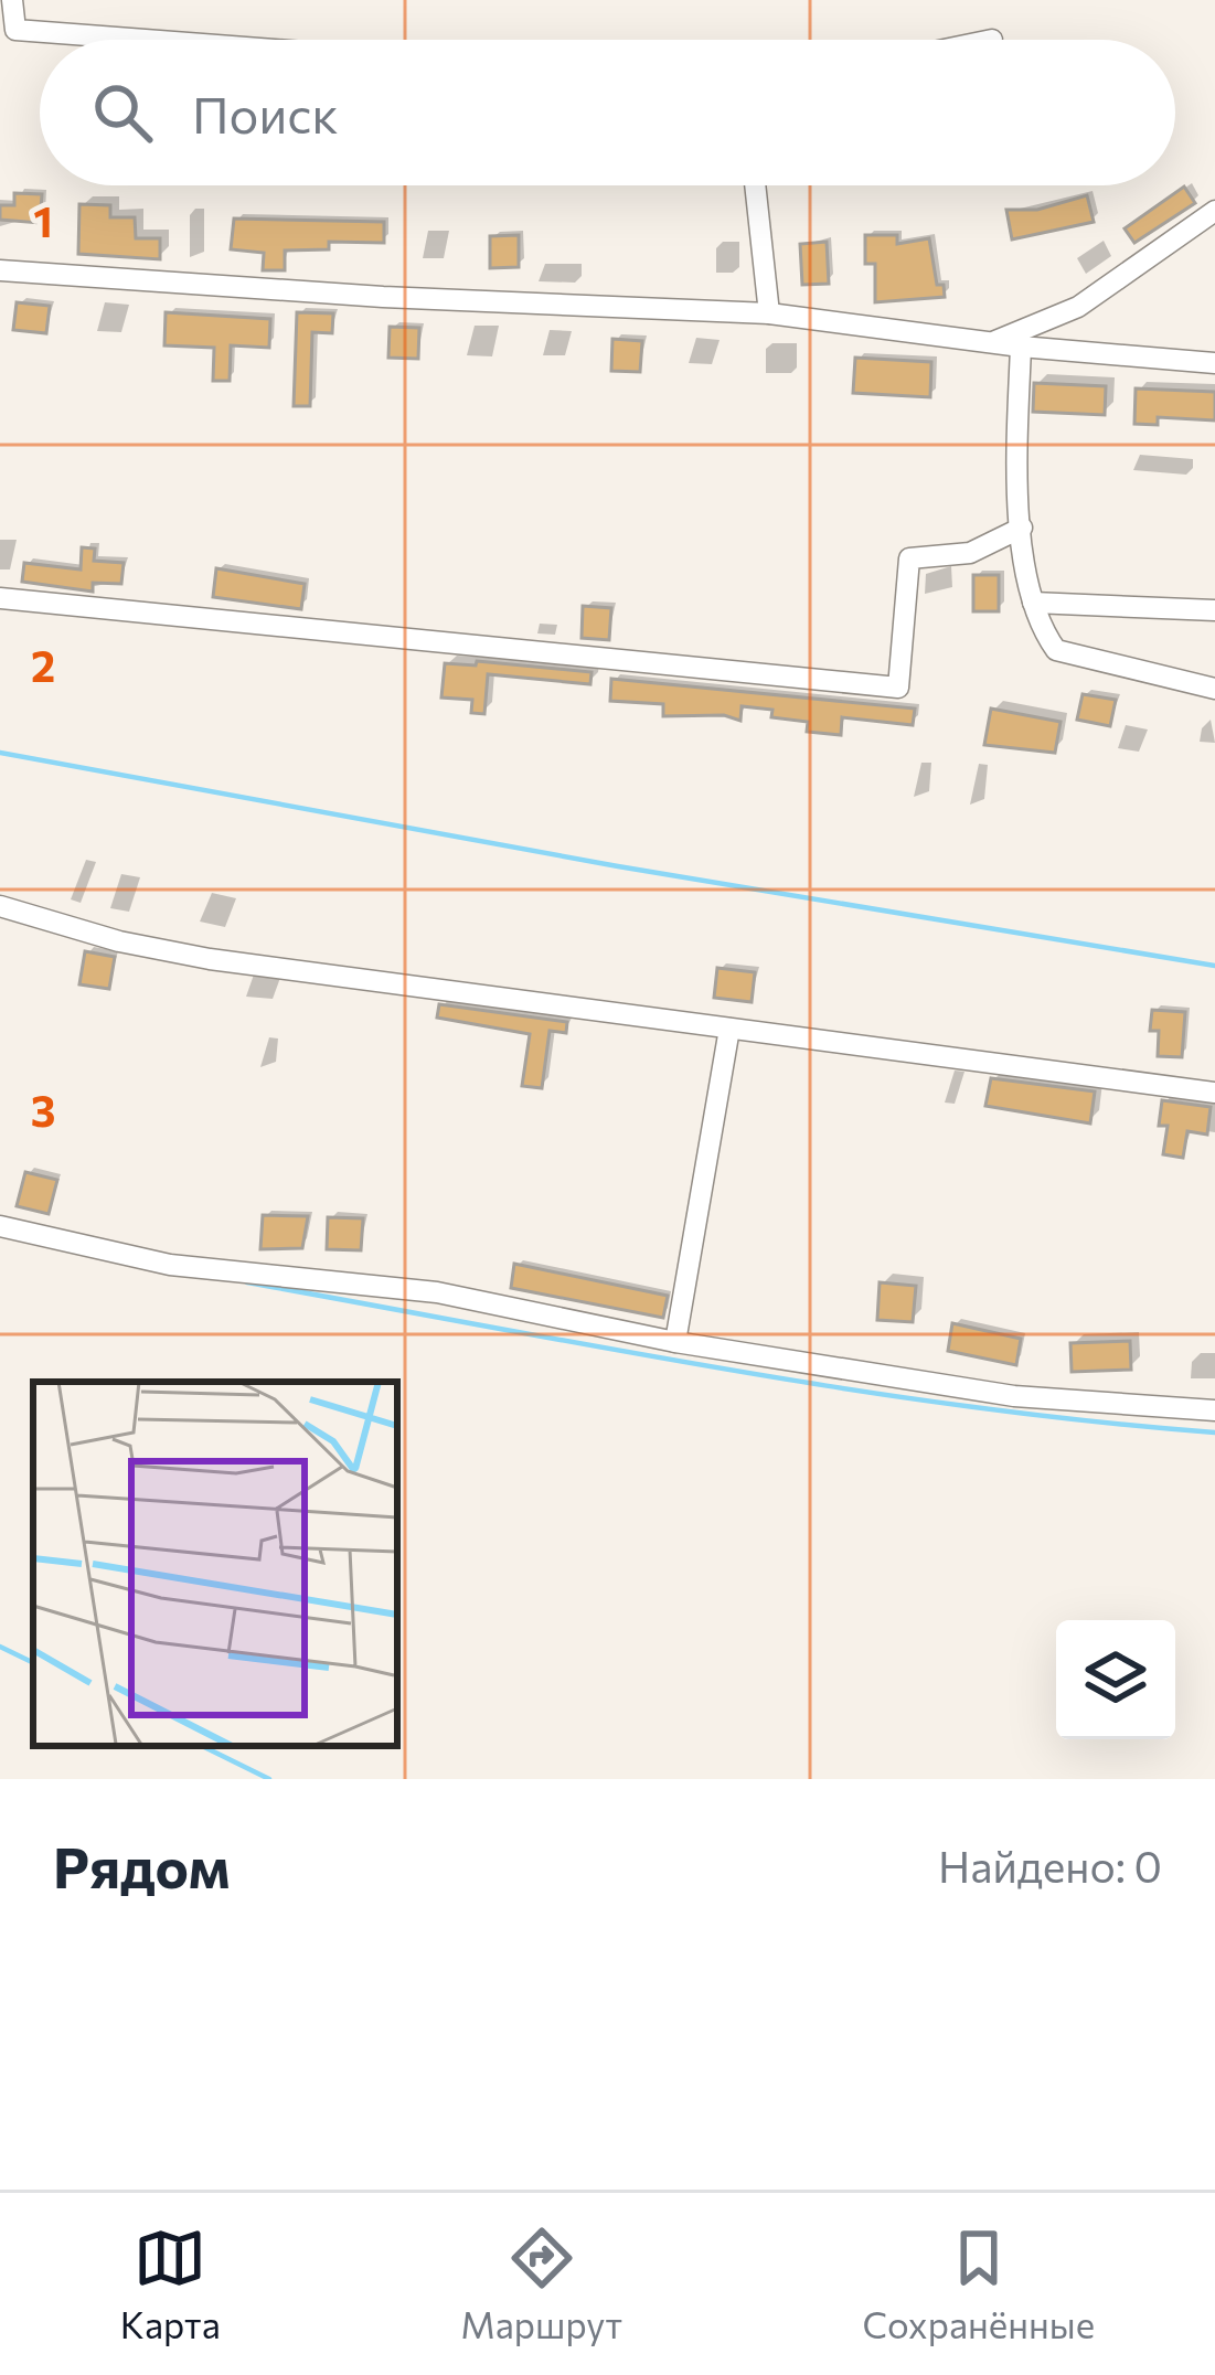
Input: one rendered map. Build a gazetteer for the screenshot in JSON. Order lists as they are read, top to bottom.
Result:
{
  "page": {
    "search": "Поиск",
    "heading": ["Рядом", "Найдено: 0"],
    "nav": ["Карта", "Маршрут", "Сохранённые"]
  },
  "grid": {
    "rows": ["1", "2", "3"]
  }
}
